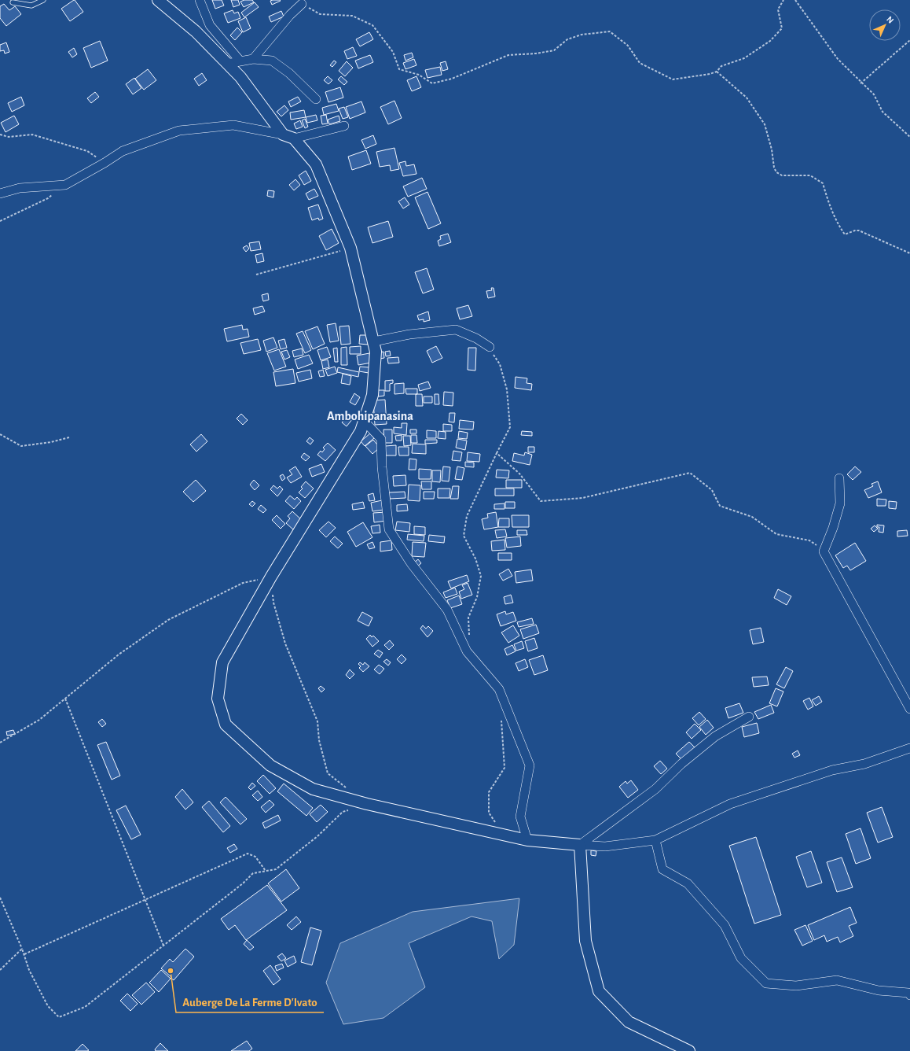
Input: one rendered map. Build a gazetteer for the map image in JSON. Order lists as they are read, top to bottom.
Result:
{
  "districts": ["Ambohipanasina"],
  "places": ["Auberge De La Ferme D'Ivato"],
  "north": "top right"
}
